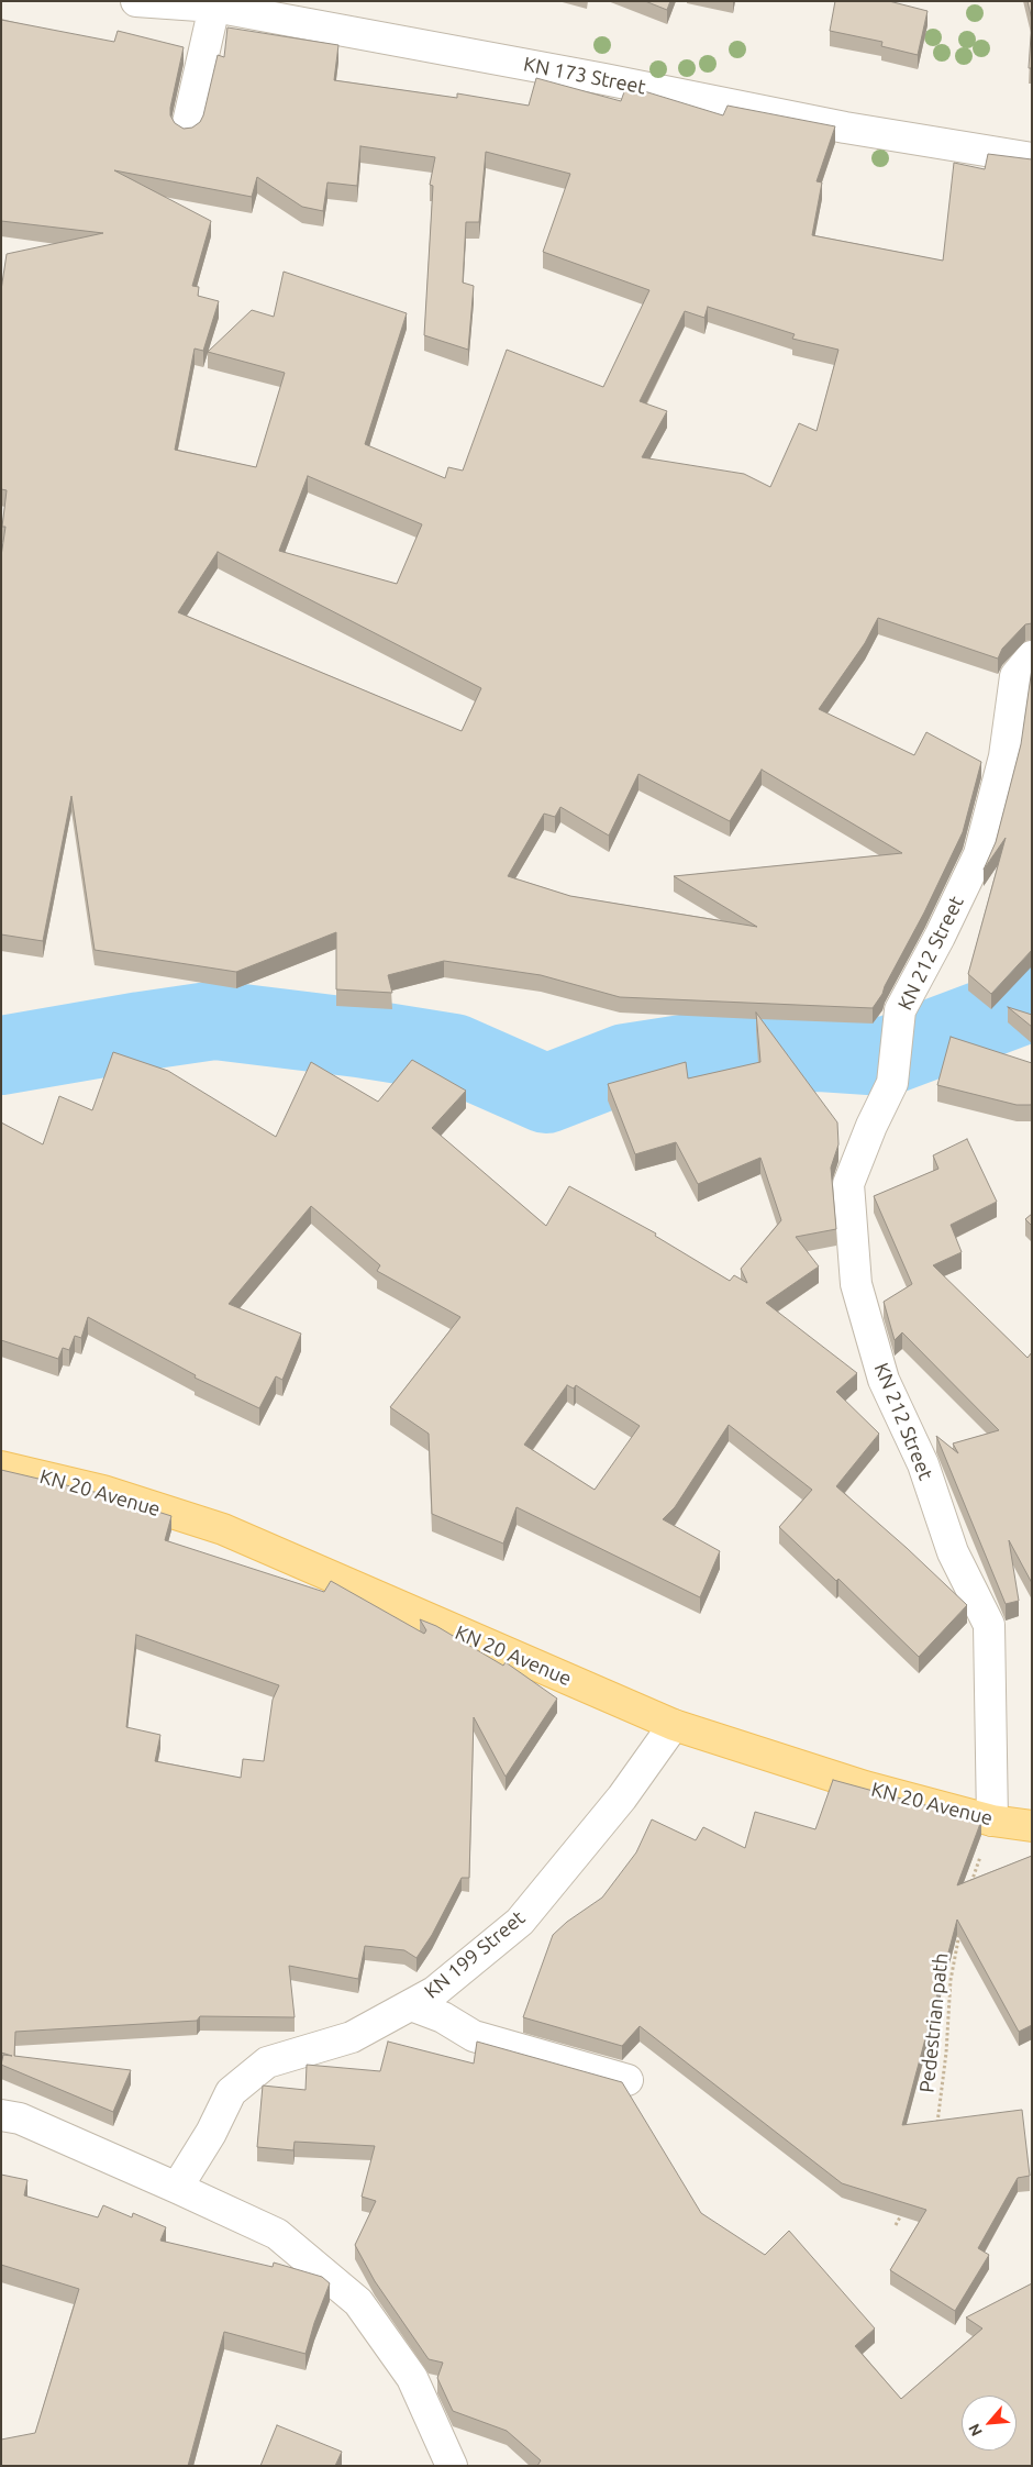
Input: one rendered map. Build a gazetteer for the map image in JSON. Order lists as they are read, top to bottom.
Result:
{
  "streets": {
    "main road": ["KN 20 Avenue"],
    "street": ["KN 173 Street", "KN 212 Street", "KN 199 Street"],
    "path": ["Pedestrian path"]
  },
  "crossings": [
    ["KN 212 Street", "KN 20 Avenue"],
    ["KN 20 Avenue", "KN 199 Street"]
  ],
  "north": "bottom left"
}
